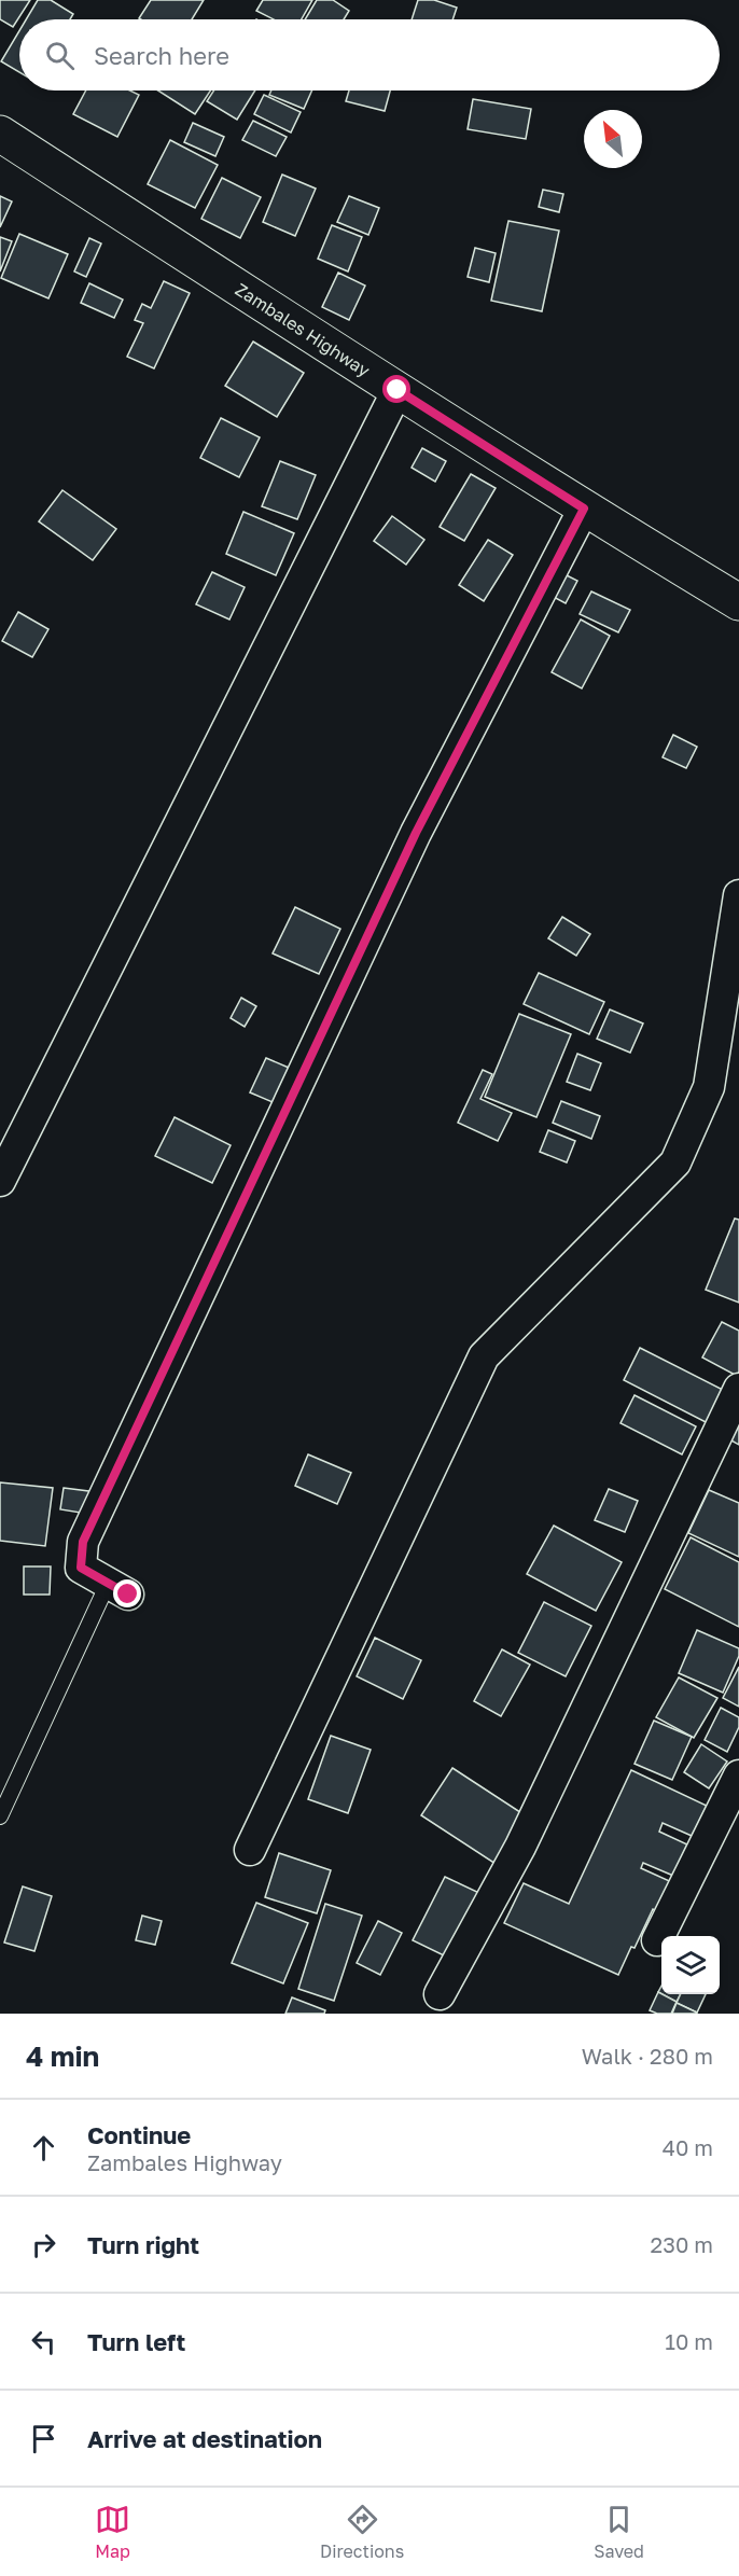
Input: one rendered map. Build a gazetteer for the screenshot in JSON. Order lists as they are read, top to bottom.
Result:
{
  "streets": {
    "main road": ["Zambales Highway"]
  },
  "north": "top left",
  "page": {
    "search": "Search here",
    "heading": ["4 min", "Walk · 280 m"],
    "list": [
      ["Continue", "Zambales Highway", "40 m"],
      ["Turn right", "230 m"],
      ["Turn left", "10 m"],
      "Arrive at destination"
    ],
    "nav": ["Map", "Directions", "Saved"]
  }
}
